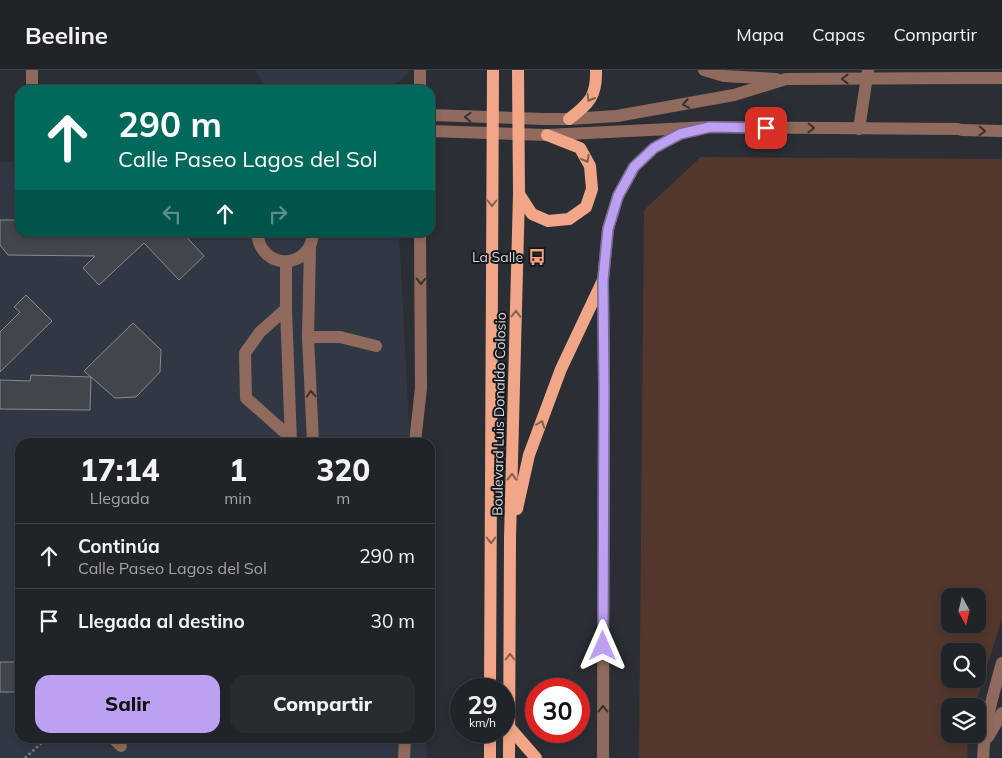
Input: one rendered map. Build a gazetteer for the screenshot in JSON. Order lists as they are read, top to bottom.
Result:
{
  "streets": {
    "main road": ["Boulevard Luis Donaldo Colosio"]
  },
  "places": {
    "bus stop": ["La Salle"]
  },
  "north": "bottom",
  "page": {
    "header": "Beeline",
    "nav": ["Mapa", "Capas", "Compartir"],
    "turn": ["290 m", "Calle Paseo Lagos del Sol"],
    "eta": [
      "17:14",
      "Llegada",
      "1",
      "min",
      "320",
      "m"
    ],
    "list": [
      {
        "name": "Continúa",
        "note": "Calle Paseo Lagos del Sol",
        "value": "290 m"
      },
      {
        "name": "Llegada al destino",
        "value": "30 m"
      }
    ],
    "buttons": ["Salir", "Compartir"],
    "speed": "29 km/h",
    "limit": "30"
  }
}
